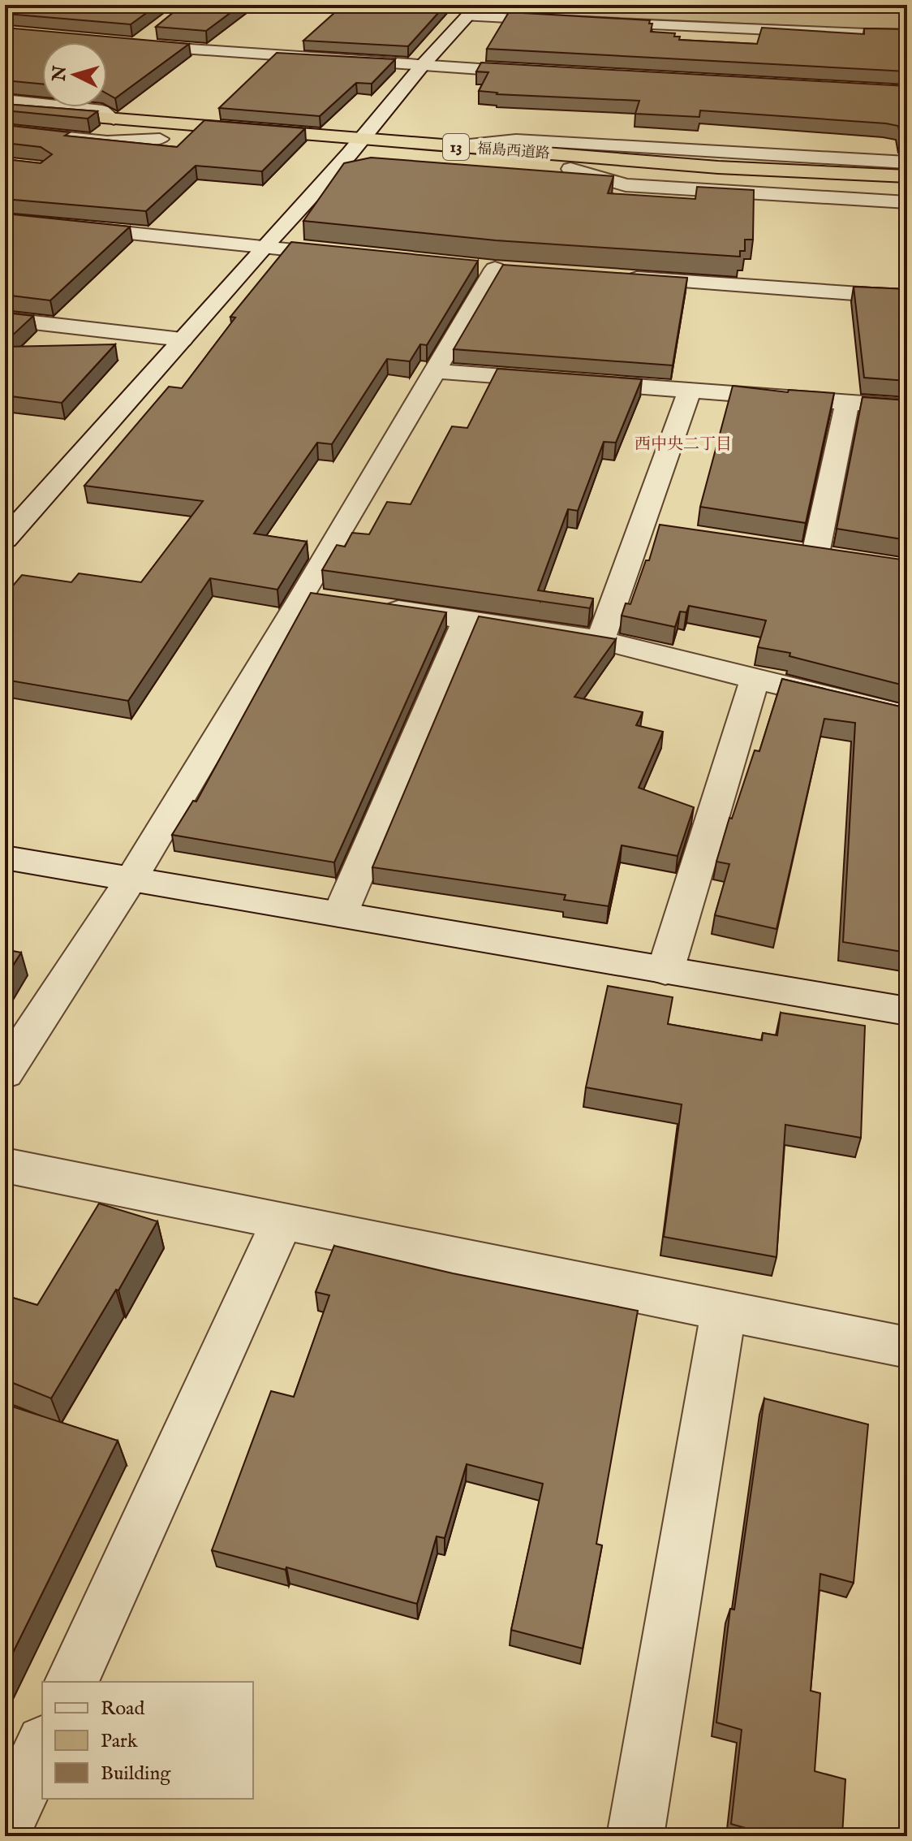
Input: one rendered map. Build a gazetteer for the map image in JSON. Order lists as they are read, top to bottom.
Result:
{
  "streets": {
    "highway": ["13", "福島西道路"]
  },
  "districts": ["西中央二丁目"],
  "legend": ["Road", "Park", "Building"],
  "north": "left"
}
